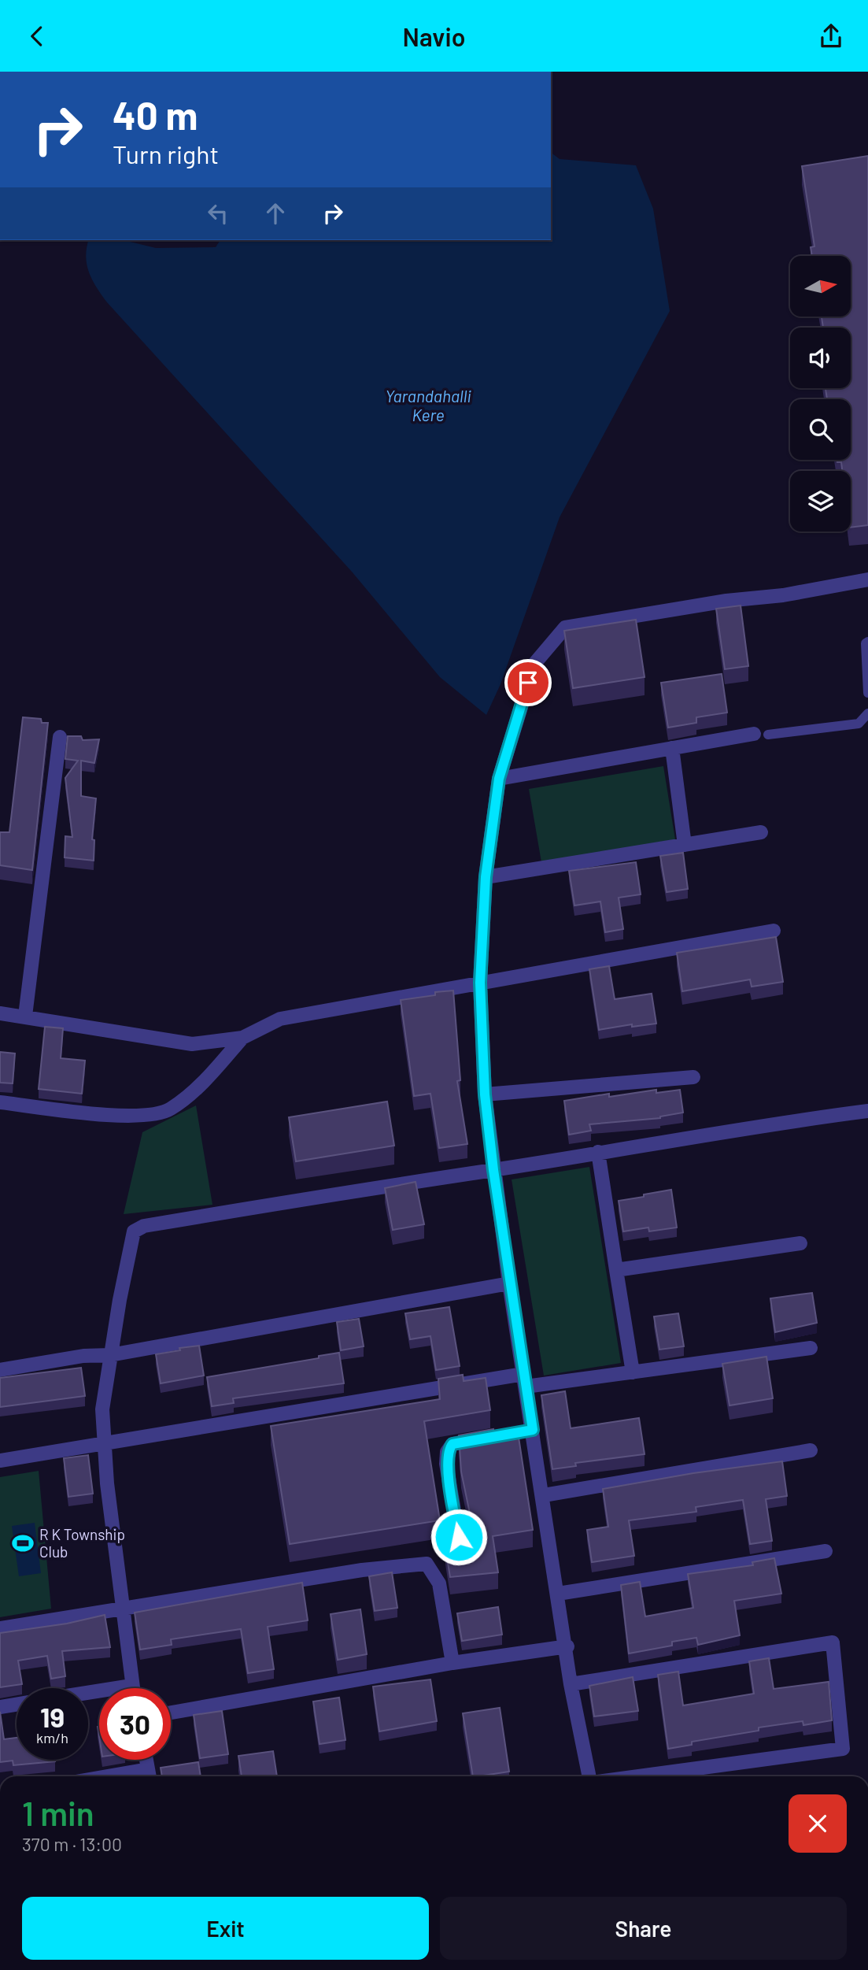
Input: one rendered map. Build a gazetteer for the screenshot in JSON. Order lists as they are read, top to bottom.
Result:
{
  "water": ["Yarandahalli Kere"],
  "places": {
    "sports": ["R K Township Club"]
  },
  "north": "right",
  "page": {
    "header": "Navio",
    "turn": ["40 m", "Turn right"],
    "speed": "19 km/h",
    "limit": "30",
    "heading": ["1 min", "370 m · 13:00"],
    "buttons": ["Exit", "Share"]
  }
}
